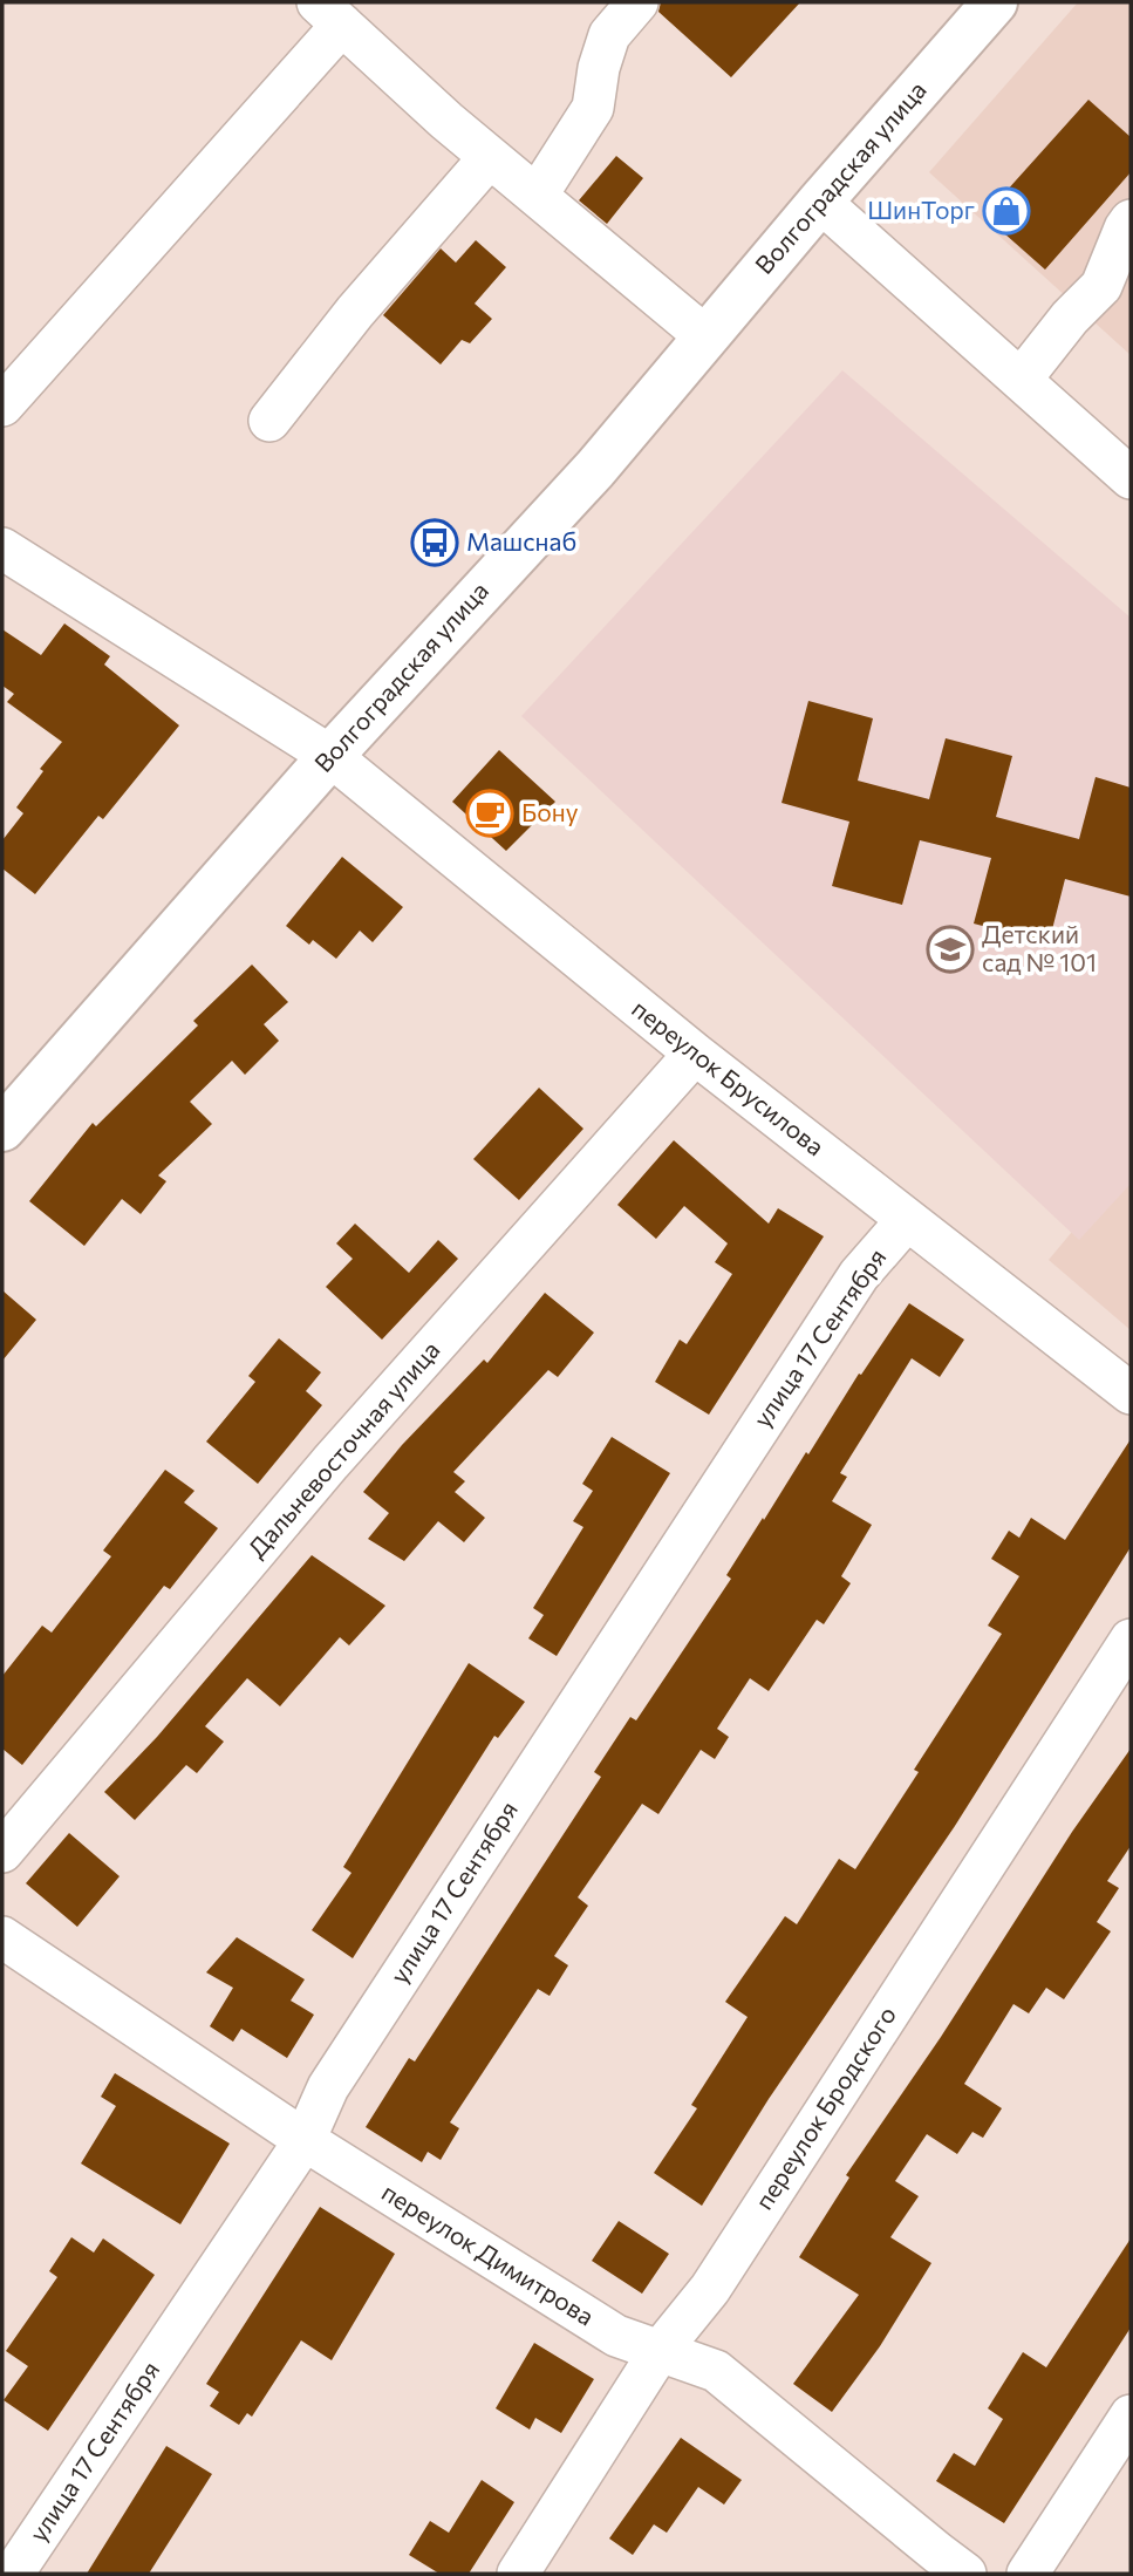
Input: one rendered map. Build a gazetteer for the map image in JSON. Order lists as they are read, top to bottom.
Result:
{
  "streets": {
    "main road": ["Волгоградская улица"],
    "street": [
      "переулок Брусилова",
      "улица 17 Сентября",
      "Дальневосточная улица",
      "переулок Бродского",
      "переулок Димитрова"
    ]
  },
  "crossings": [
    ["Волгоградская улица", "переулок Брусилова"],
    ["переулок Брусилова", "улица 17 Сентября"],
    ["переулок Брусилова", "Дальневосточная улица"],
    ["улица 17 Сентября", "переулок Димитрова"],
    ["переулок Бродского", "переулок Димитрова"]
  ],
  "places": {
    "shop": ["ШинТорг"],
    "bus stop": ["Машснаб"],
    "cafe": ["Бону"],
    "school or university": ["Детский сад № 101"]
  }
}
